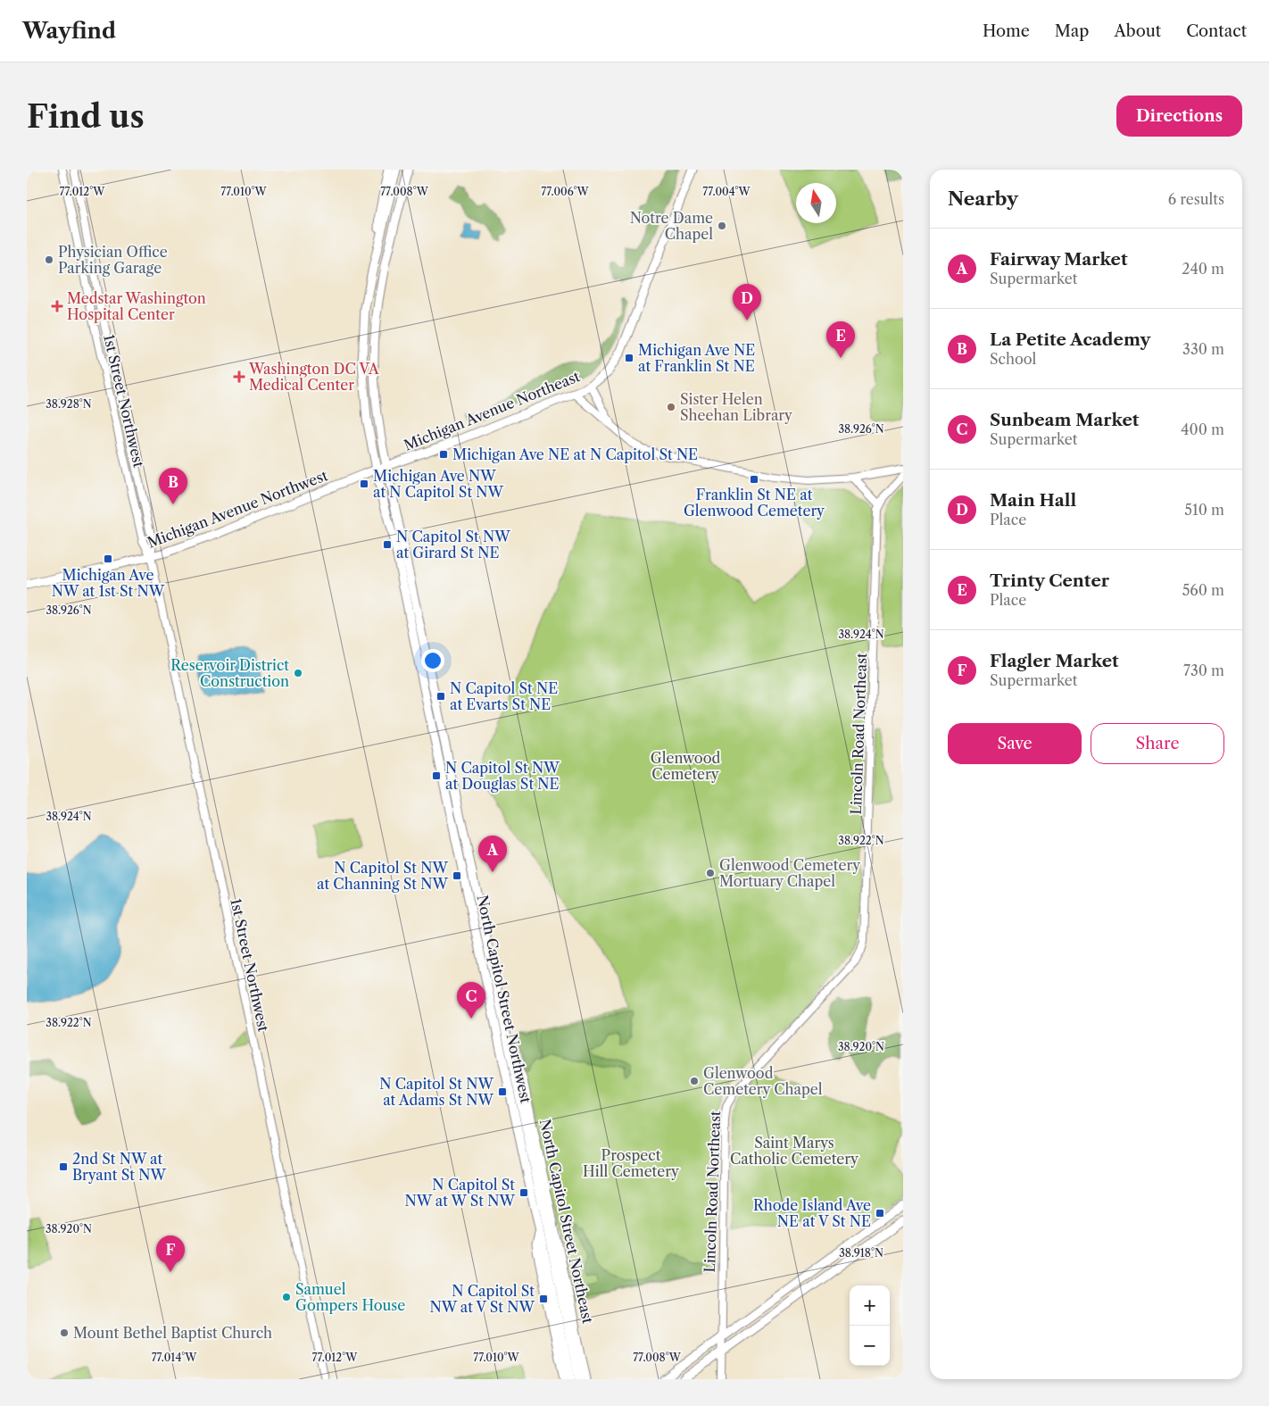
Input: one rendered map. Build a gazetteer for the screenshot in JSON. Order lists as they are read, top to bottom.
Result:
{
  "streets": {
    "main road": [
      "Michigan Avenue Northeast",
      "Michigan Avenue Northwest",
      "North Capitol Street Northwest",
      "North Capitol Street Northeast"
    ],
    "street": ["1st Street Northwest", "Lincoln Road Northeast"]
  },
  "crossings": [
    ["1st Street Northwest", "Michigan Avenue Northwest"],
    ["Michigan Avenue Northeast", "Michigan Avenue Northwest"],
    ["Michigan Avenue Northeast", "North Capitol Street Northwest"],
    ["Michigan Avenue Northeast", "North Capitol Street Northeast"],
    ["Michigan Avenue Northwest", "North Capitol Street Northwest"]
  ],
  "parks": ["Glenwood Cemetery", "Saint Marys Catholic Cemetery", "Prospect Hill Cemetery"],
  "places": {
    "other": [
      "Notre Dame Chapel",
      "Physician Office Parking Garage",
      "Sister Helen Sheehan Library",
      "Reservoir District Construction",
      "Glenwood Cemetery Mortuary Chapel",
      "Glenwood Cemetery Chapel",
      "Samuel Gompers House",
      "Mount Bethel Baptist Church"
    ],
    "health": ["Medstar Washington Hospital Center", "Washington DC VA Medical Center"],
    "transit": [
      "Michigan Ave NE at Franklin St NE",
      "Michigan Ave NE at N Capitol St NE",
      "Franklin St NE at Glenwood Cemetery",
      "Michigan Ave NW at N Capitol St NW",
      "N Capitol St NW at Girard St NE",
      "Michigan Ave NW at 1st St NW",
      "N Capitol St NE at Evarts St NE",
      "N Capitol St NW at Douglas St NE",
      "N Capitol St NW at Channing St NW",
      "N Capitol St NW at Adams St NW",
      "2nd St NW at Bryant St NW",
      "N Capitol St NW at W St NW",
      "Rhode Island Ave NE at V St NE",
      "N Capitol St NW at V St NW"
    ]
  },
  "north": "top",
  "page": {
    "header": "Wayfind",
    "nav": [
      "Home",
      "Map",
      "About",
      "Contact"
    ],
    "buttons": [
      "Directions",
      ["Save", "Share"]
    ],
    "title": "Find us",
    "heading": ["Nearby", "6 results"],
    "list": [
      {
        "mark": "A",
        "name": "Fairway Market",
        "note": "Supermarket",
        "value": "240 m"
      },
      {
        "mark": "B",
        "name": "La Petite Academy",
        "note": "School",
        "value": "330 m"
      },
      {
        "mark": "C",
        "name": "Sunbeam Market",
        "note": "Supermarket",
        "value": "400 m"
      },
      {
        "mark": "D",
        "name": "Main Hall",
        "note": "Place",
        "value": "510 m"
      },
      {
        "mark": "E",
        "name": "Trinty Center",
        "note": "Place",
        "value": "560 m"
      },
      {
        "mark": "F",
        "name": "Flagler Market",
        "note": "Supermarket",
        "value": "730 m"
      }
    ],
    "pins": [
      "D",
      "E",
      "B",
      "A",
      "C",
      "F"
    ],
    "map_buttons": ["+", "−"]
  },
  "coordinates": [
    "77.012°W",
    "77.010°W",
    "77.008°W",
    "77.006°W",
    "77.004°W",
    "38.928°N",
    "38.926°N",
    "38.924°N",
    "38.922°N",
    "38.920°N",
    "38.918°N",
    "77.014°W"
  ]
}
